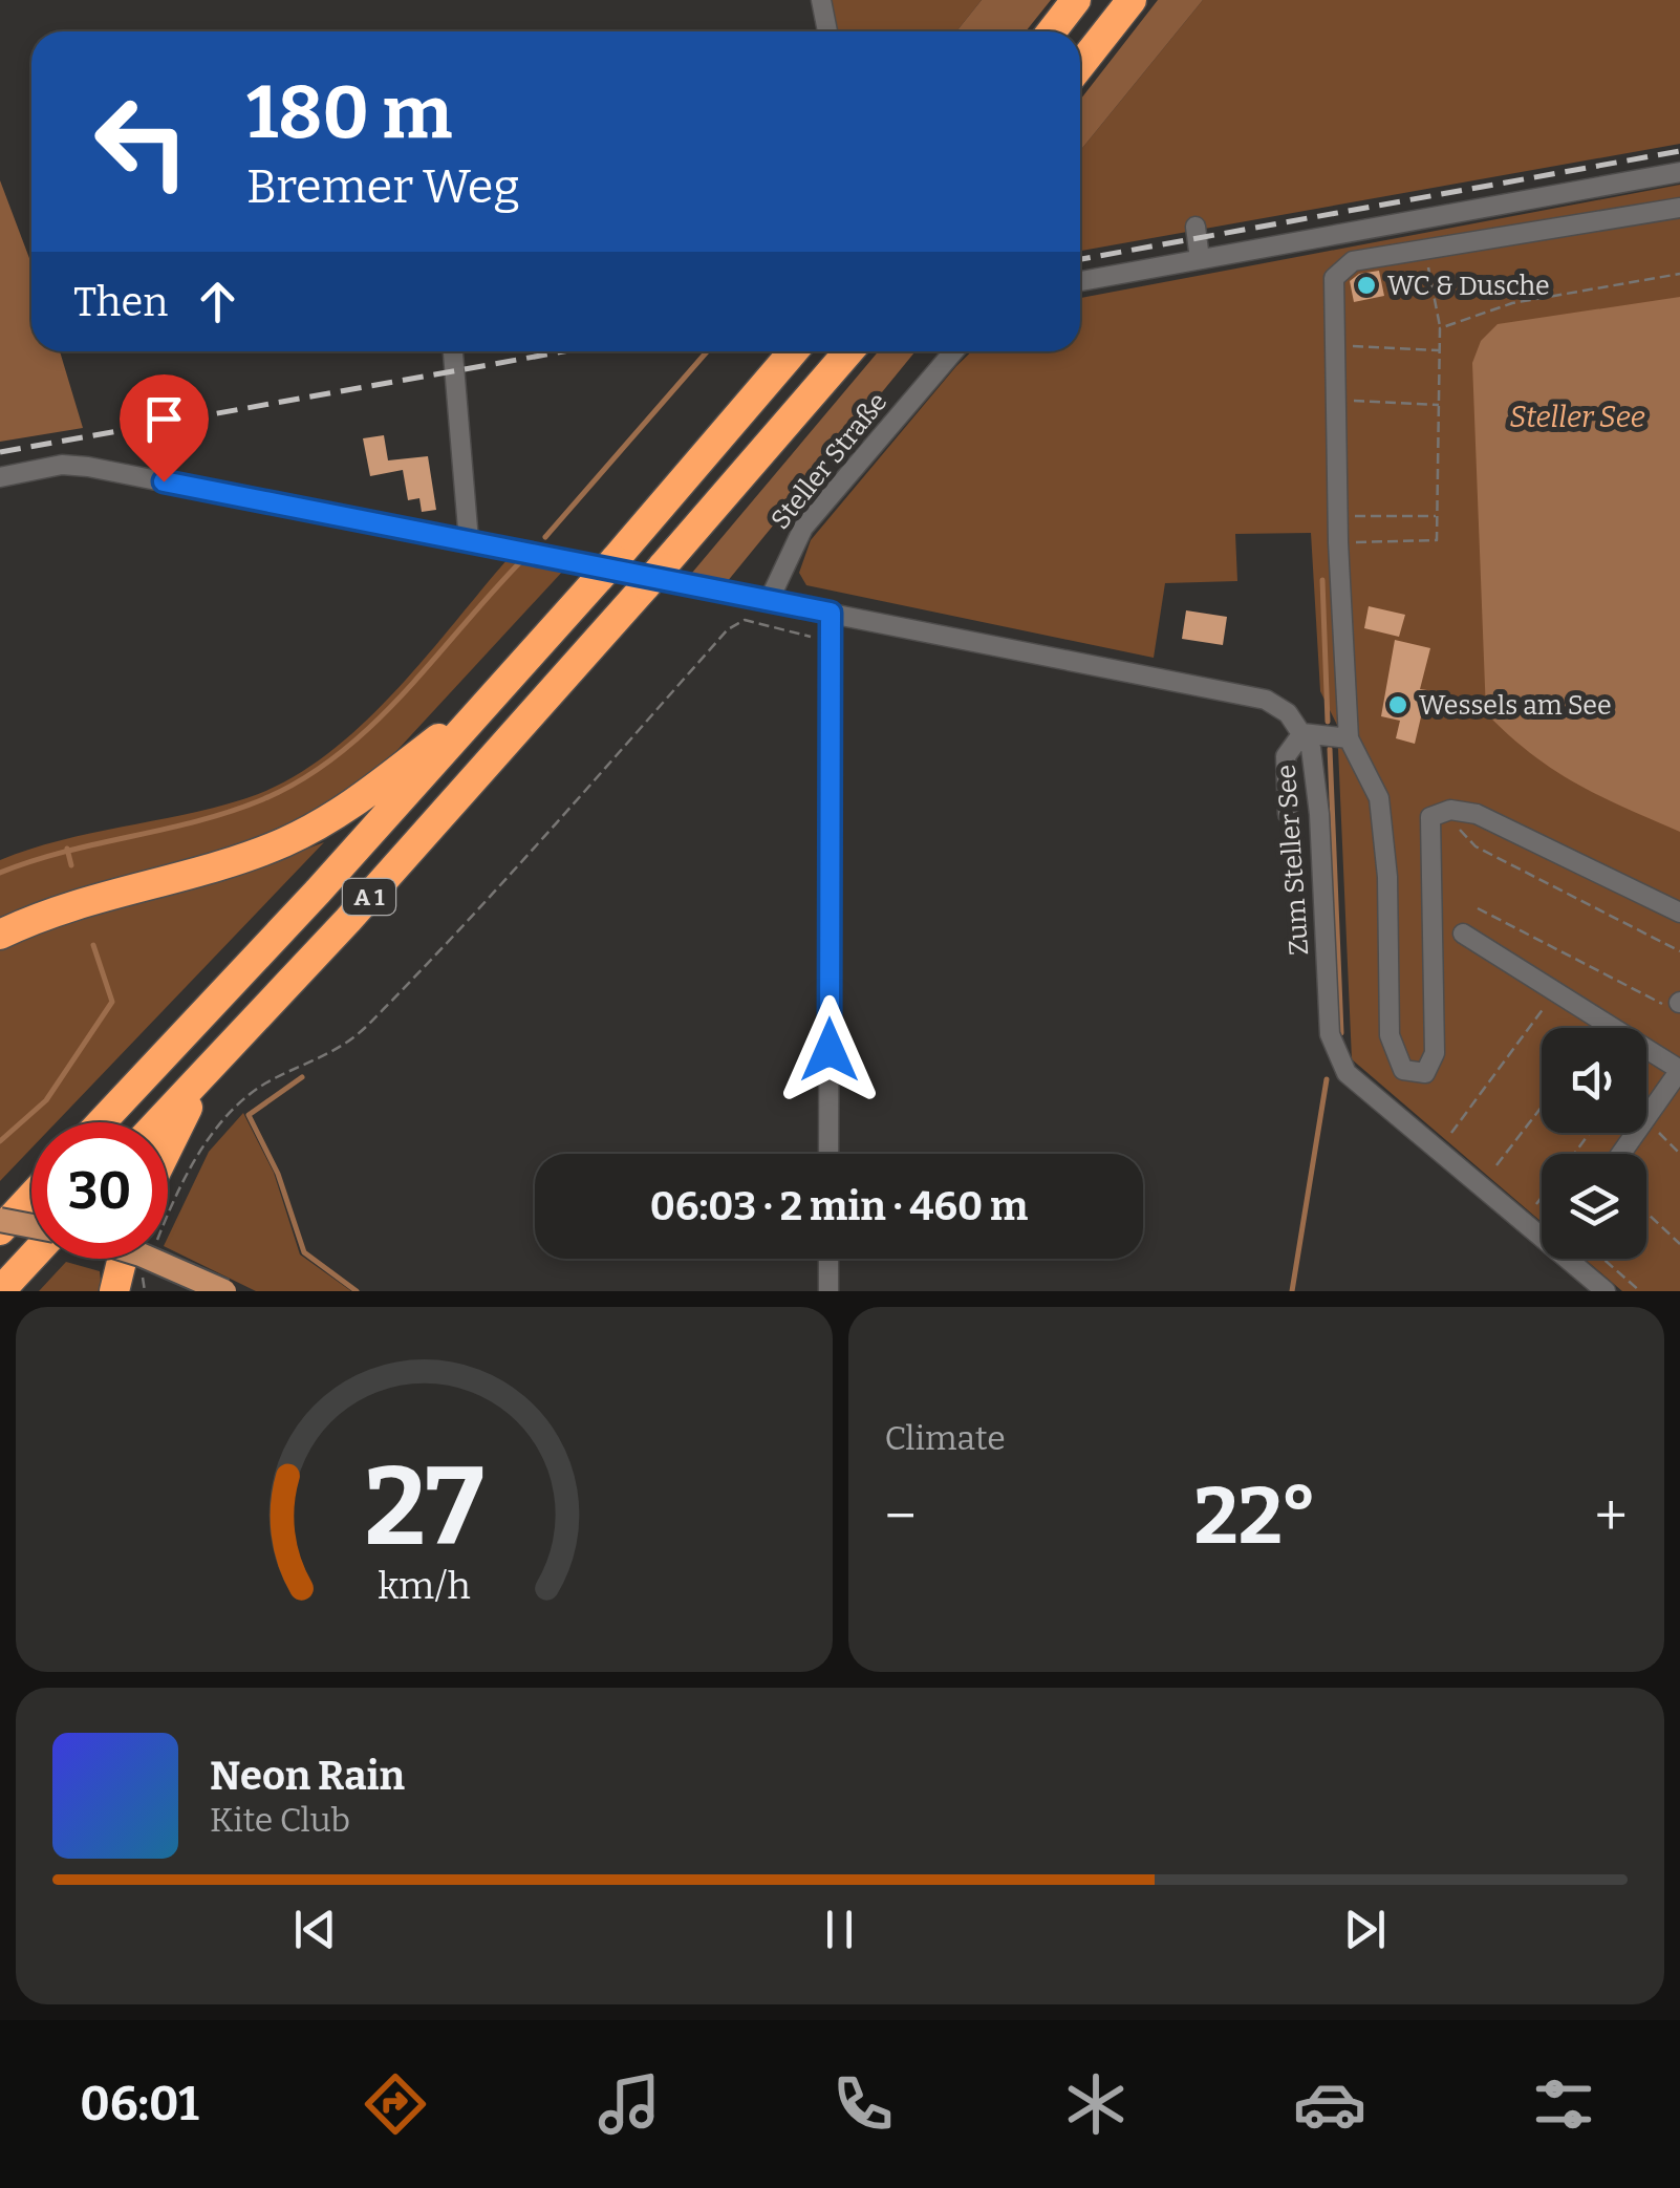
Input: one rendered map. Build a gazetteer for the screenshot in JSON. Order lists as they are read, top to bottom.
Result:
{
  "streets": {
    "highway": ["A 1"],
    "street": ["Steller Straße", "Zum Steller See"]
  },
  "crossings": [
    ["Steller Straße", "Zum Steller See"]
  ],
  "water": ["Steller See"],
  "places": ["WC & Dusche", "Wessels am See"],
  "page": {
    "turn": ["180 m", "Bremer Weg"],
    "then": "Then",
    "limit": "30",
    "trip": "06:03 · 2 min · 460 m",
    "tile": "Climate",
    "heat": ["−", "22°", "+"],
    "song": ["Neon Rain", "Kite Club"],
    "tabs": "06:01",
    "gauge": ["27", "km/h"]
  }
}
